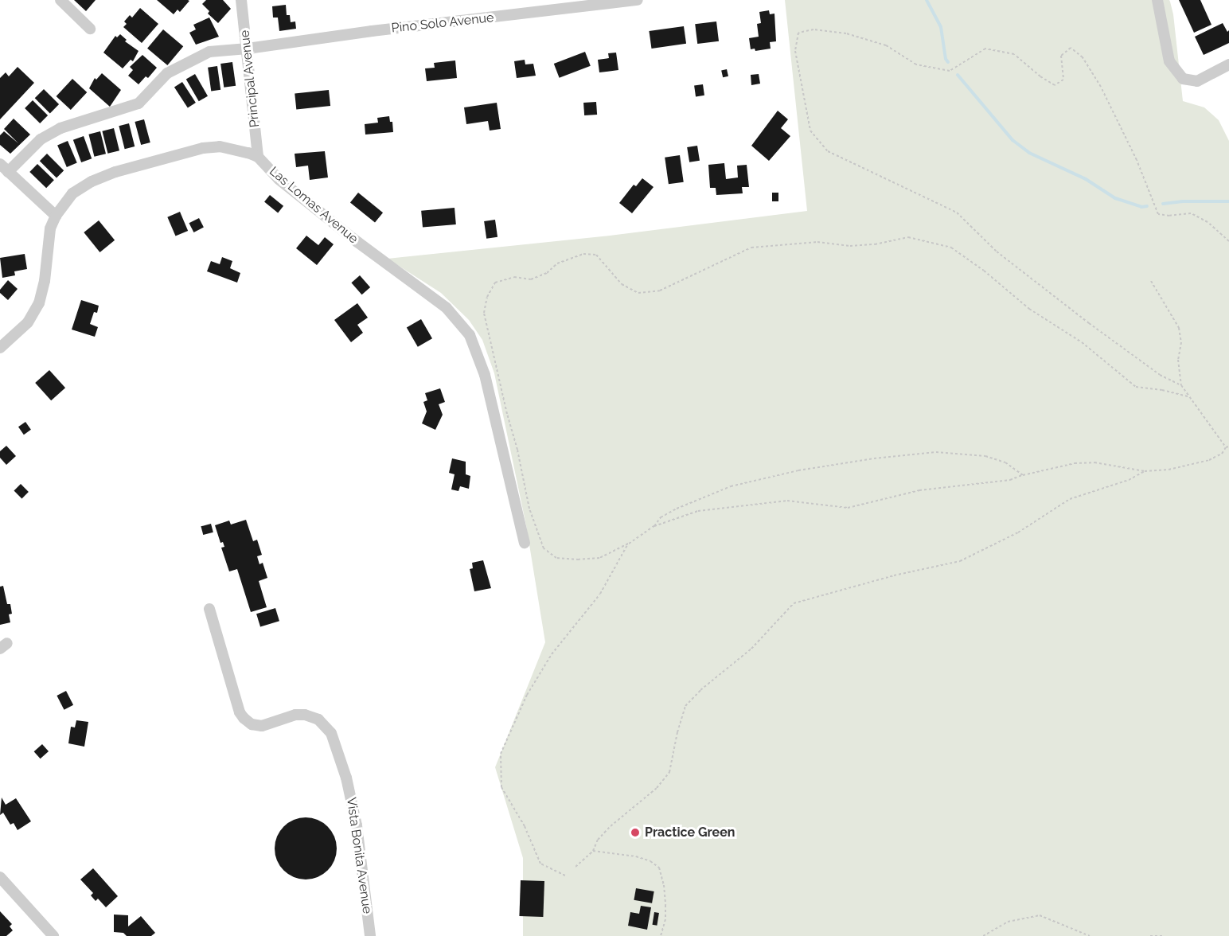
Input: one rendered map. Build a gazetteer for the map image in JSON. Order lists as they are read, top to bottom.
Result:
{
  "streets": {
    "street": [
      "Pino Solo Avenue",
      "Principal Avenue",
      "Las Lomas Avenue",
      "Vista Bonita Avenue"
    ]
  },
  "crossings": [
    ["Pino Solo Avenue", "Principal Avenue"],
    ["Principal Avenue", "Las Lomas Avenue"]
  ],
  "places": ["Practice Green"]
}
